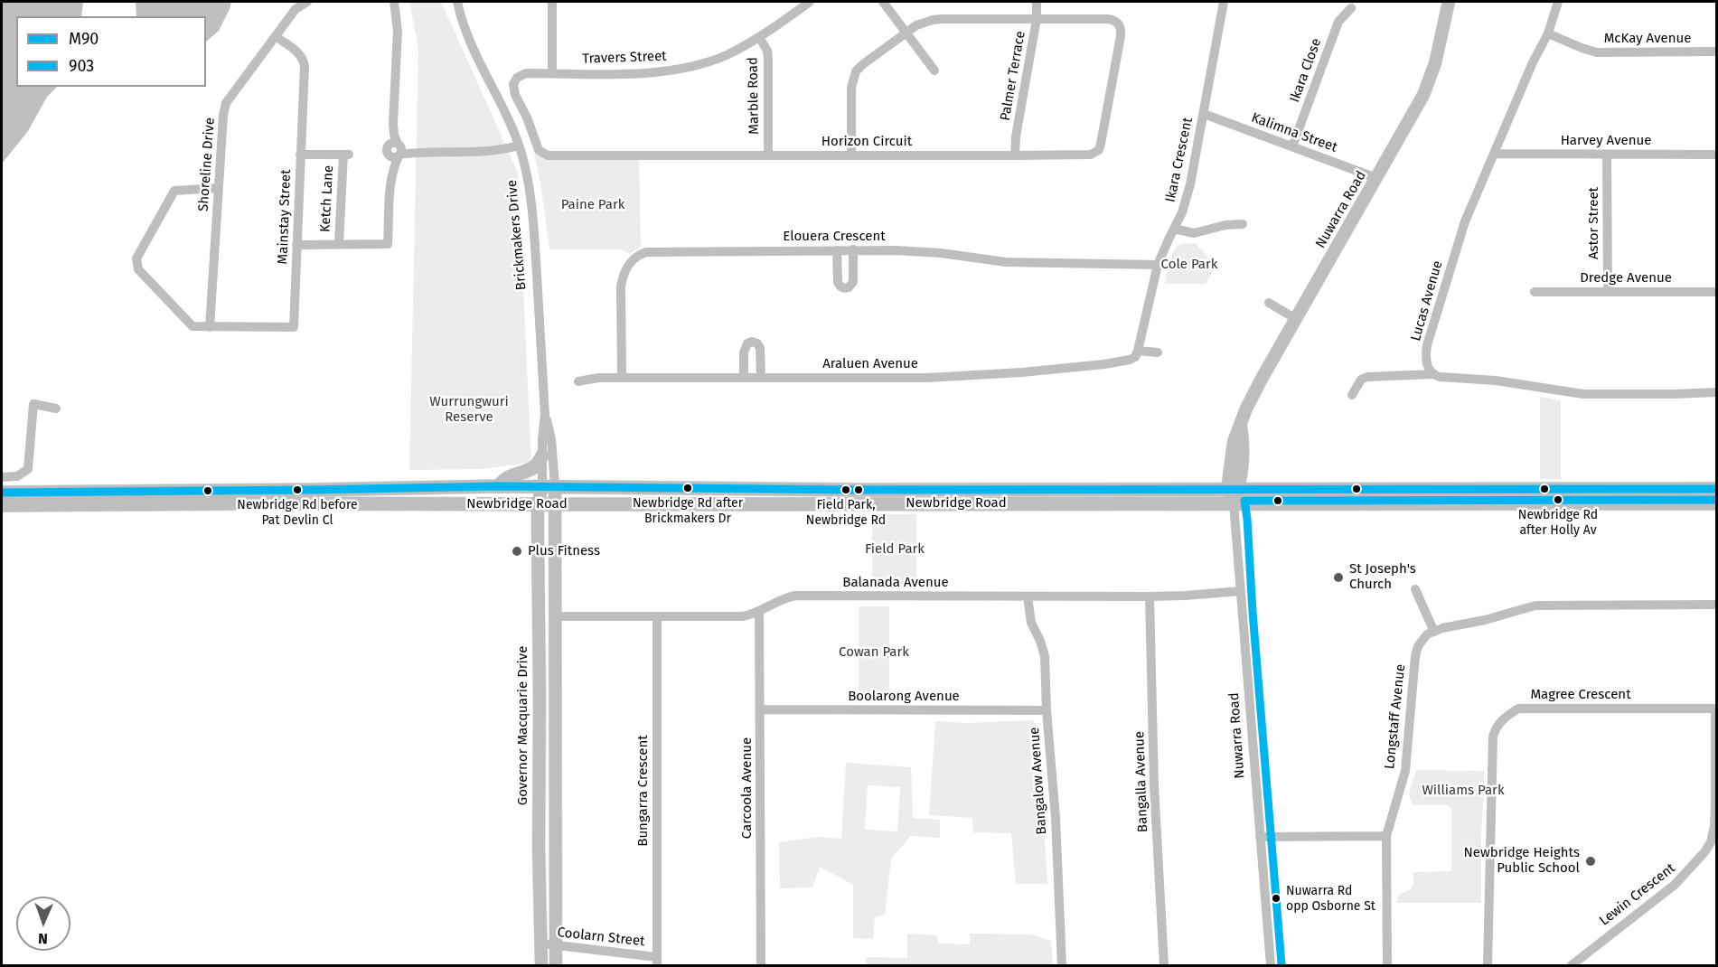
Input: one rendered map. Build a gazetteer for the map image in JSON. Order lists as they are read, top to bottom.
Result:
{
  "streets": {
    "highway": ["Newbridge Road"],
    "main road": ["Nuwarra Road", "Brickmakers Drive", "Governor Macquarie Drive"],
    "street": [
      "McKay Avenue",
      "Travers Street",
      "Ikara Close",
      "Palmer Terrace",
      "Marble Road",
      "Kalimna Street",
      "Harvey Avenue",
      "Horizon Circuit",
      "Ikara Crescent",
      "Shoreline Drive",
      "Ketch Lane",
      "Mainstay Street",
      "Astor Street",
      "Elouera Crescent",
      "Dredge Avenue",
      "Lucas Avenue",
      "Araluen Avenue",
      "Balanada Avenue",
      "Magree Crescent",
      "Boolarong Avenue",
      "Longstaff Avenue",
      "Bangalow Avenue",
      "Bangalla Avenue",
      "Carcoola Avenue",
      "Bungarra Crescent",
      "Lewin Crescent",
      "Coolarn Street"
    ]
  },
  "crossings": [
    ["McKay Avenue", "Lucas Avenue"],
    ["Travers Street", "Marble Road"],
    ["Travers Street", "Horizon Circuit"],
    ["Ikara Close", "Kalimna Street"],
    ["Palmer Terrace", "Horizon Circuit"],
    ["Marble Road", "Horizon Circuit"],
    ["Kalimna Street", "Ikara Crescent"],
    ["Kalimna Street", "Nuwarra Road"],
    ["Harvey Avenue", "Astor Street"],
    ["Harvey Avenue", "Lucas Avenue"],
    ["Ikara Crescent", "Elouera Crescent"],
    ["Ikara Crescent", "Araluen Avenue"],
    ["Shoreline Drive", "Mainstay Street"],
    ["Ketch Lane", "Mainstay Street"],
    ["Nuwarra Road", "Newbridge Road"],
    ["Nuwarra Road", "Balanada Avenue"],
    ["Astor Street", "Dredge Avenue"],
    ["Brickmakers Drive", "Newbridge Road"],
    ["Brickmakers Drive", "Governor Macquarie Drive"],
    ["Elouera Crescent", "Araluen Avenue"],
    ["Newbridge Road", "Governor Macquarie Drive"],
    ["Balanada Avenue", "Bangalow Avenue"],
    ["Balanada Avenue", "Bangalla Avenue"],
    ["Balanada Avenue", "Carcoola Avenue"],
    ["Balanada Avenue", "Bungarra Crescent"],
    ["Magree Crescent", "Lewin Crescent"],
    ["Boolarong Avenue", "Bangalow Avenue"],
    ["Boolarong Avenue", "Carcoola Avenue"],
    ["Governor Macquarie Drive", "Coolarn Street"],
    ["Bungarra Crescent", "Coolarn Street"]
  ],
  "parks": [
    "Paine Park",
    "Cole Park",
    "Wurrungwuri Reserve",
    "Field Park",
    "Cowan Park",
    "Williams Park"
  ],
  "places": [
    "Newbridge Rd after Brickmakers Dr",
    "Newbridge Rd before Pat Devlin Cl",
    "Field Park, Newbridge Rd",
    "Newbridge Rd after Holly Av",
    "Plus Fitness",
    "St Joseph's Church",
    "Newbridge Heights Public School",
    "Nuwarra Rd opp Osborne St"
  ],
  "lines": ["transit line M90", "transit line 903"],
  "legend": ["M90", "903"],
  "north": "bottom"
}
